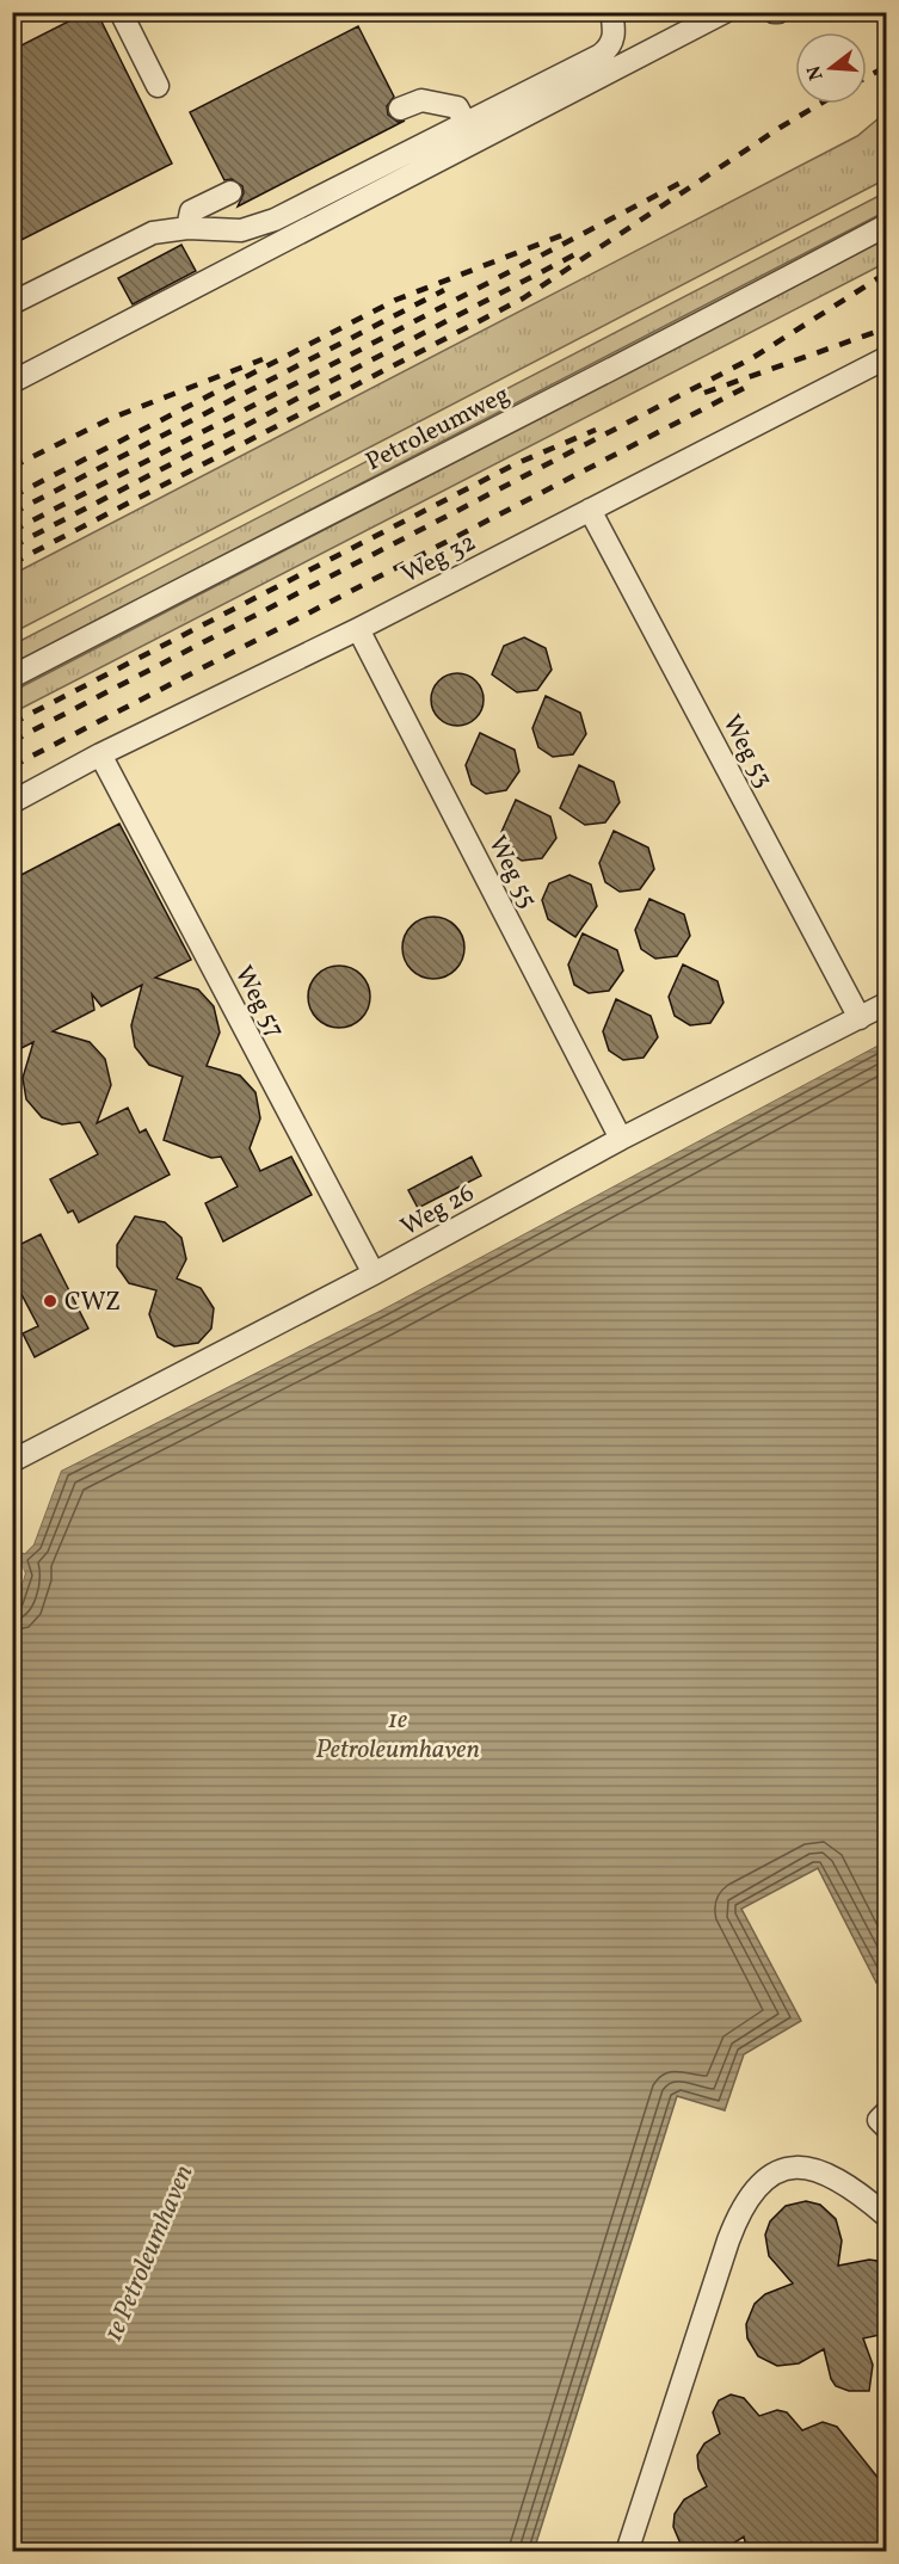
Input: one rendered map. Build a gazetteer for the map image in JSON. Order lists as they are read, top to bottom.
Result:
{
  "streets": {
    "street": [
      "Petroleumweg",
      "Weg 32",
      "Weg 53",
      "Weg 55",
      "Weg 57",
      "Weg 26"
    ]
  },
  "crossings": [
    ["Weg 32", "Weg 53"],
    ["Weg 32", "Weg 55"],
    ["Weg 32", "Weg 57"],
    ["Weg 53", "Weg 26"],
    ["Weg 55", "Weg 26"],
    ["Weg 57", "Weg 26"]
  ],
  "water": ["1e Petroleumhaven"],
  "places": ["CWZ"],
  "north": "left"
}
